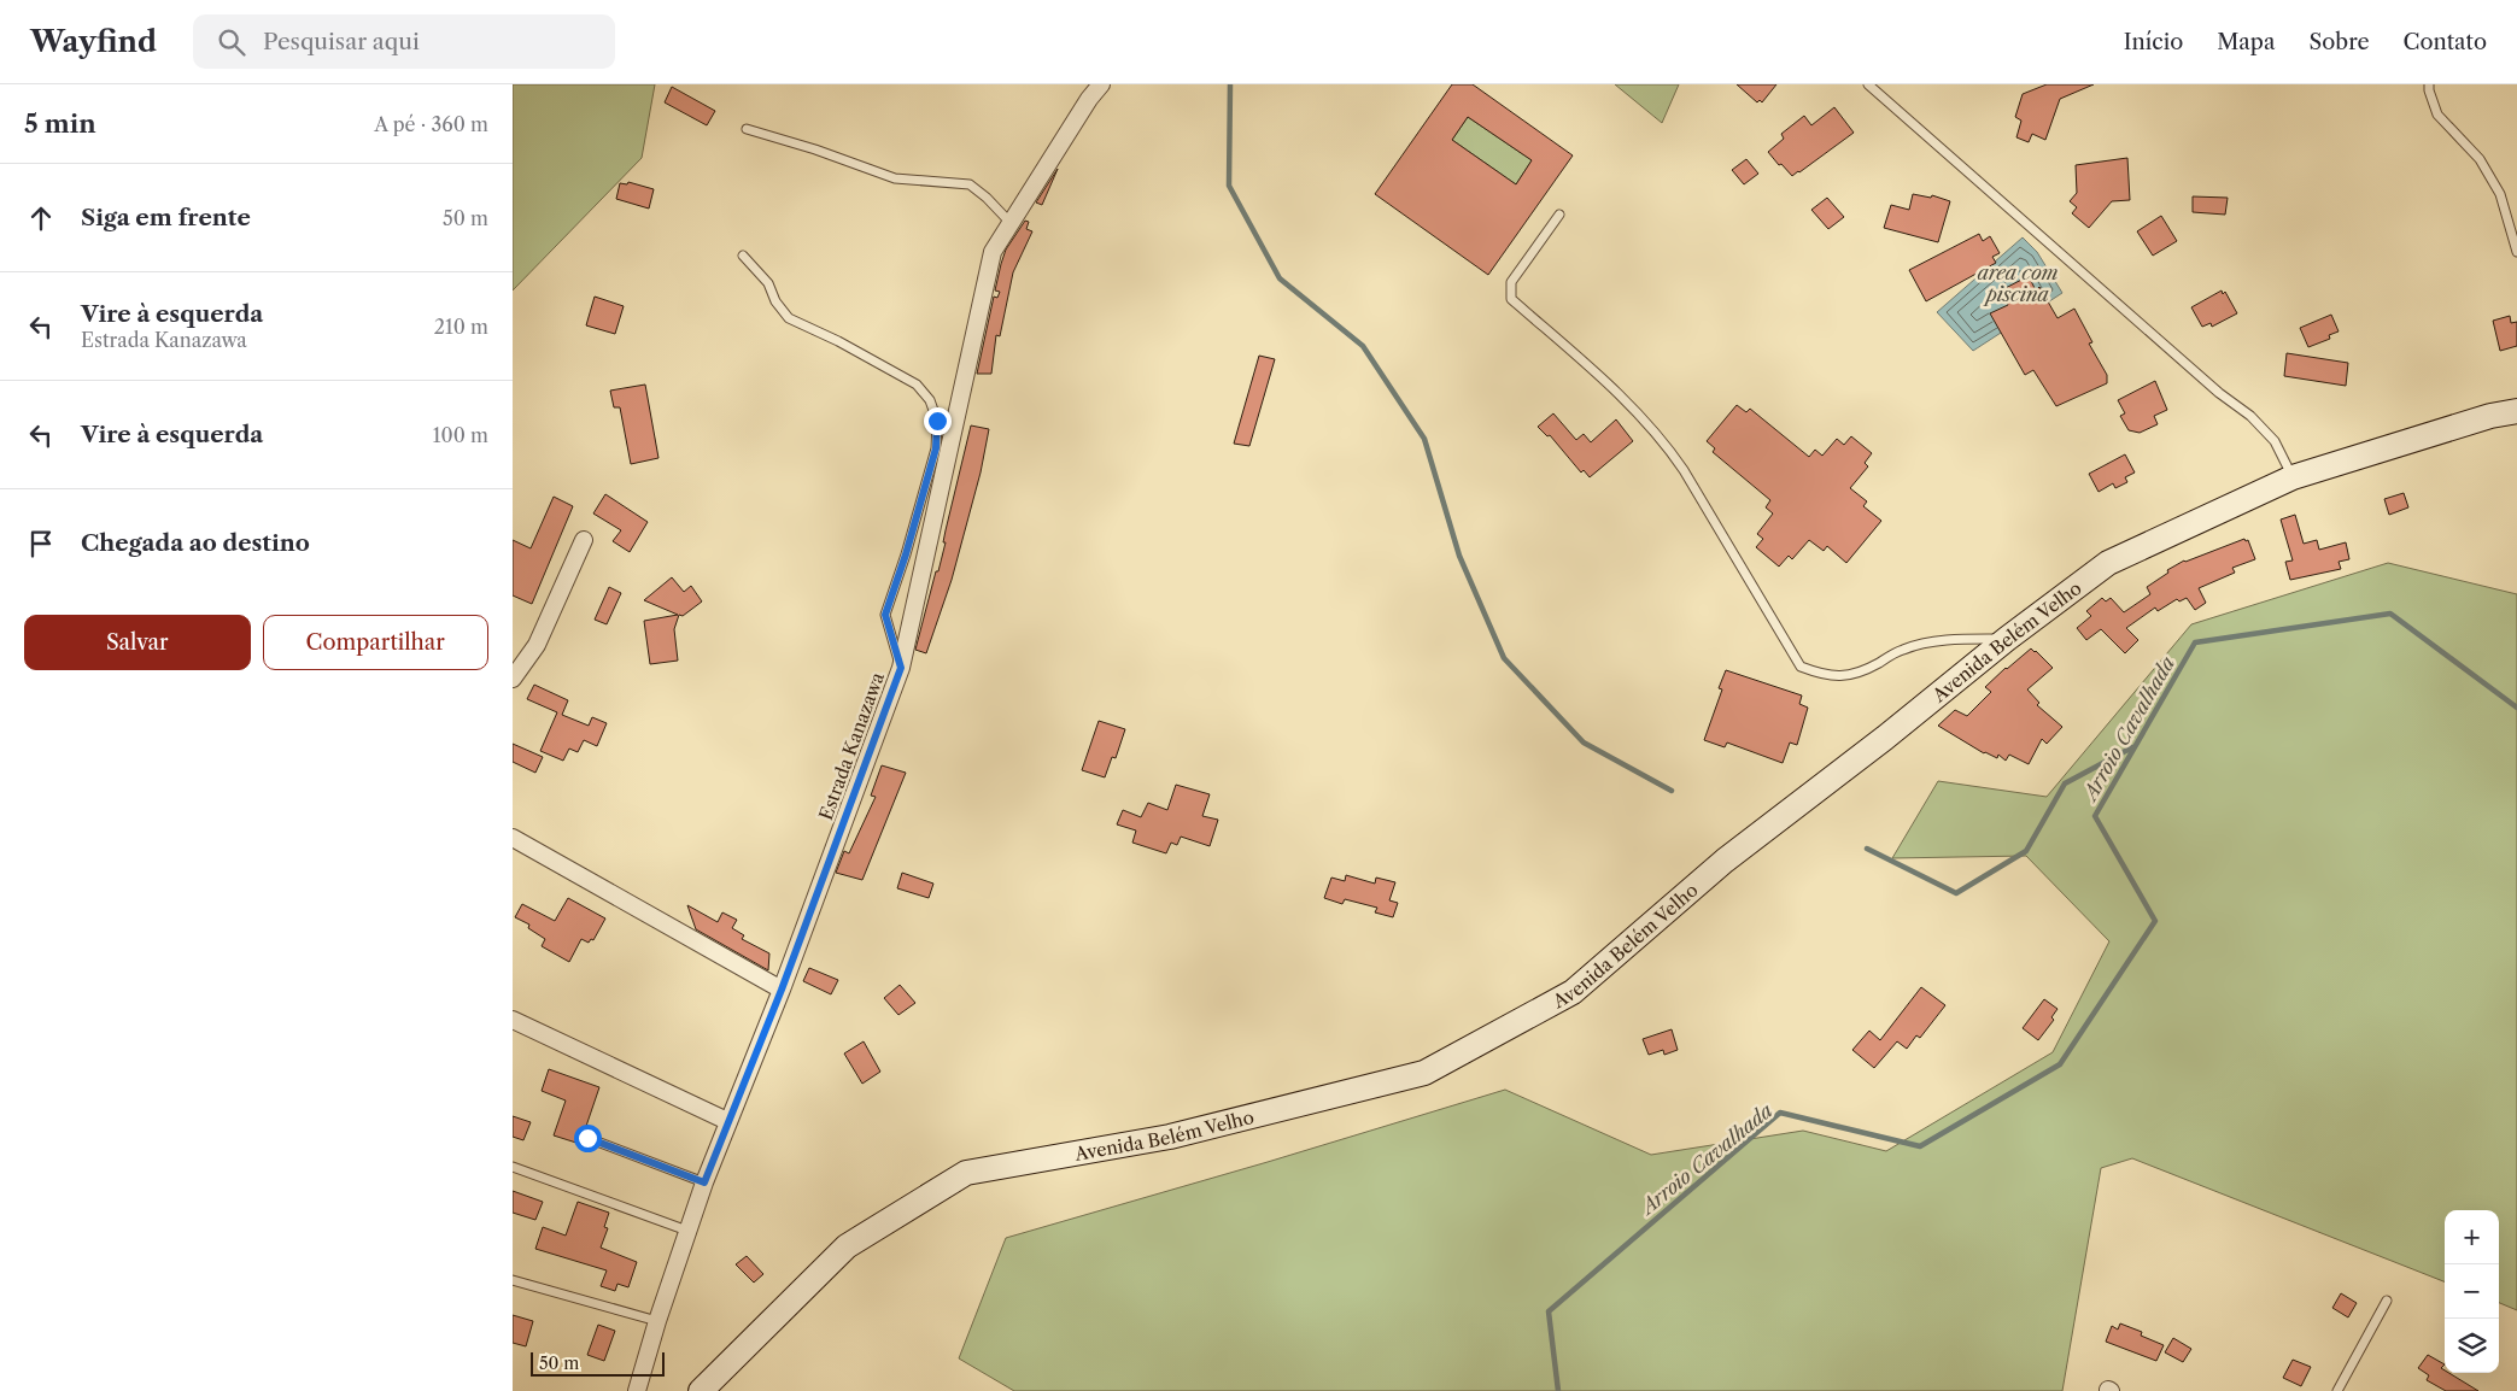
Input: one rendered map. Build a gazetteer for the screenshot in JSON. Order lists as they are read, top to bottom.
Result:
{
  "streets": {
    "main road": ["Avenida Belém Velho"],
    "street": ["Estrada Kanazawa"]
  },
  "water": ["area com piscina", "Arroio Cavalhada"],
  "scale_bar": "50 m",
  "page": {
    "header": "Wayfind",
    "search": "Pesquisar aqui",
    "nav": [
      "Início",
      "Mapa",
      "Sobre",
      "Contato"
    ],
    "heading": ["5 min", "A pé · 360 m"],
    "list": [
      ["Siga em frente", "50 m"],
      ["Vire à esquerda", "Estrada Kanazawa", "210 m"],
      ["Vire à esquerda", "100 m"],
      "Chegada ao destino"
    ],
    "buttons": ["Salvar", "Compartilhar"],
    "map_buttons": ["+", "−"],
    "scale": "50 m"
  }
}
